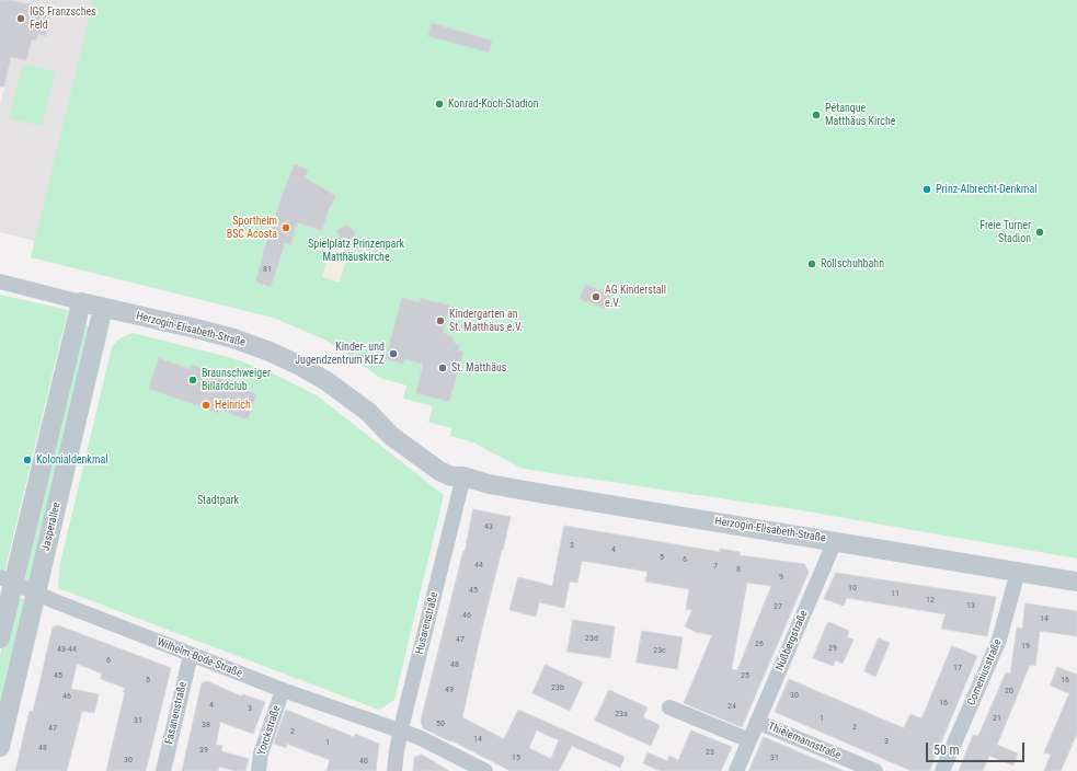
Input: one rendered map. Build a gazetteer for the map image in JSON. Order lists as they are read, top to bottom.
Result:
{
  "streets": {
    "street": [
      "Herzogin-Elisabeth-Straße",
      "Jasperallee",
      "Husarenstraße",
      "Nußbergstraße",
      "Wilhelm-Bode-Straße",
      "Comeniusstraße",
      "Fasanenstraße",
      "Yorckstraße",
      "Thielemannstraße"
    ]
  },
  "crossings": [
    ["Herzogin-Elisabeth-Straße", "Jasperallee"],
    ["Herzogin-Elisabeth-Straße", "Husarenstraße"],
    ["Herzogin-Elisabeth-Straße", "Nußbergstraße"],
    ["Herzogin-Elisabeth-Straße", "Comeniusstraße"],
    ["Jasperallee", "Wilhelm-Bode-Straße"],
    ["Husarenstraße", "Wilhelm-Bode-Straße"],
    ["Nußbergstraße", "Thielemannstraße"],
    ["Wilhelm-Bode-Straße", "Fasanenstraße"],
    ["Wilhelm-Bode-Straße", "Yorckstraße"]
  ],
  "parks": ["Spielplatz Prinzenpark Matthäuskirche", "Stadtpark"],
  "places": [
    "IGS Franzsches Feld",
    "Konrad-Koch-Stadion",
    "Pétanque Matthäus Kirche",
    "Prinz-Albrecht-Denkmal",
    "Sportheim BSC Acosta",
    "Freie Turner Stadion",
    "Rollschuhbahn",
    "AG Kinderstall e.V.",
    "Kindergarten an St. Matthäus e.V.",
    "Kinder- und Jugendzentrum KIEZ",
    "St. Matthäus",
    "Braunschweiger Billardclub",
    "Heinrich",
    "Kolonialdenkmal"
  ],
  "house_numbers": [
    "81",
    "43",
    "3",
    "4",
    "5",
    "6",
    "44",
    "7",
    "8",
    "9",
    "10",
    "45",
    "11",
    "12",
    "13",
    "27",
    "46",
    "14",
    "23d",
    "47",
    "26",
    "19",
    "29",
    "43-44",
    "23c",
    "6",
    "48",
    "17",
    "45",
    "25",
    "5",
    "16",
    "23b",
    "49",
    "20",
    "30",
    "46",
    "16",
    "4",
    "24",
    "3",
    "23a",
    "1",
    "21",
    "31",
    "50",
    "38",
    "2",
    "47",
    "2",
    "14",
    "3",
    "1",
    "48",
    "39",
    "23",
    "15",
    "31",
    "30",
    "40"
  ],
  "scale_bar": "50 m"
}
